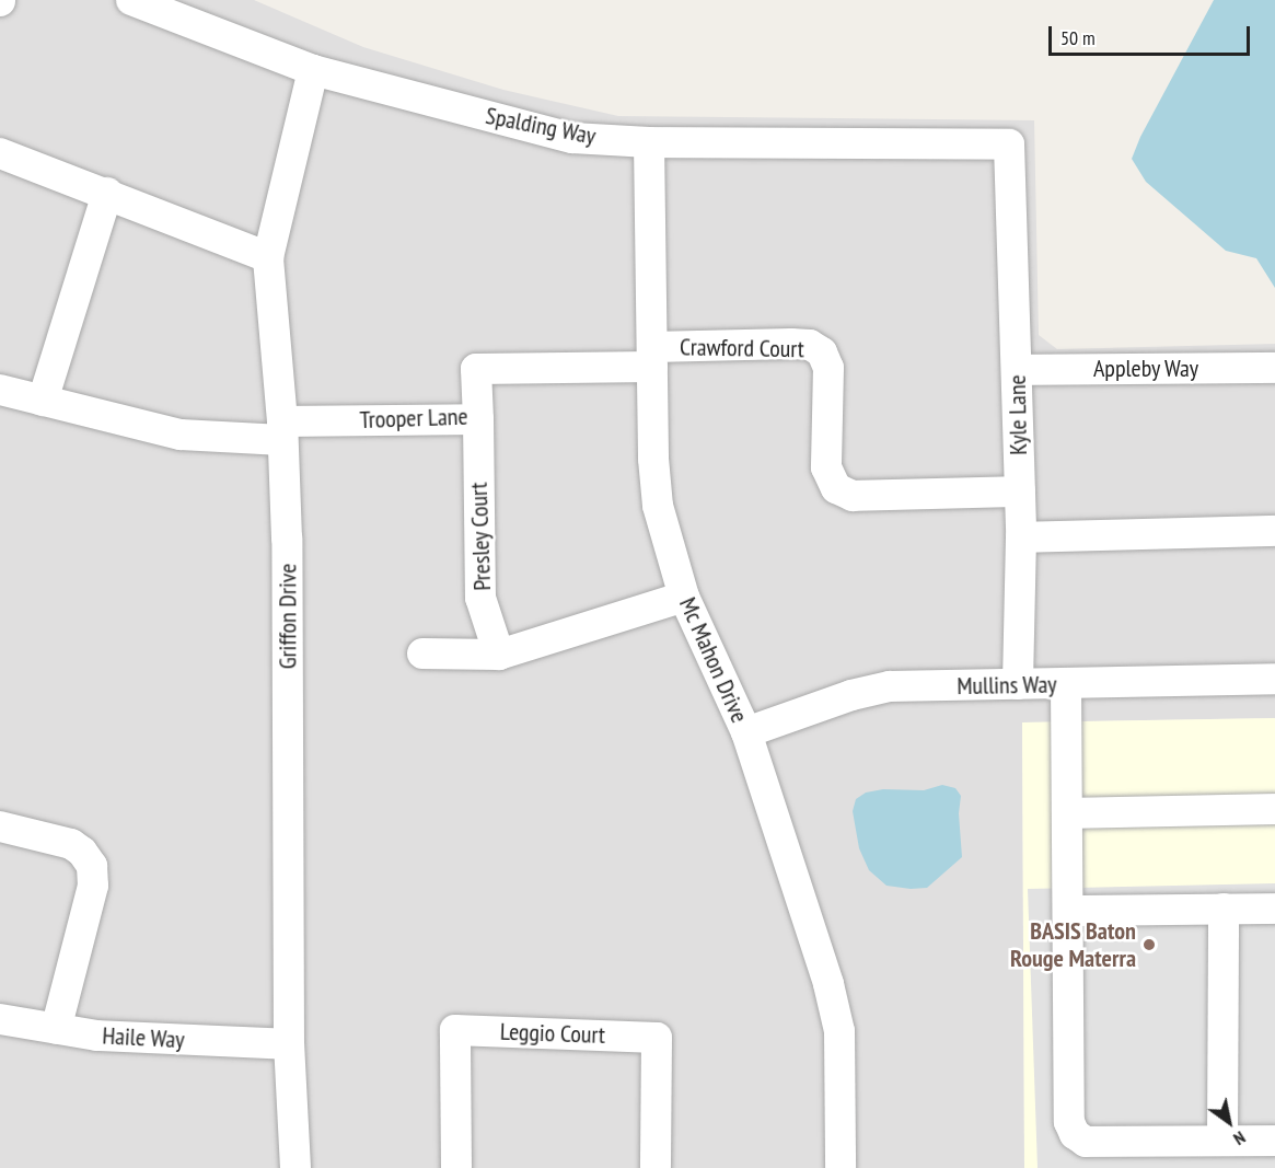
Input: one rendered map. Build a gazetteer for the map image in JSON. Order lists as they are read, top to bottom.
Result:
{
  "streets": {
    "street": [
      "Spalding Way",
      "Crawford Court",
      "Appleby Way",
      "Kyle Lane",
      "Trooper Lane",
      "Presley Court",
      "Griffon Drive",
      "Mc Mahon Drive",
      "Mullins Way",
      "Leggio Court",
      "Haile Way"
    ]
  },
  "crossings": [
    ["Spalding Way", "Kyle Lane"],
    ["Spalding Way", "Griffon Drive"],
    ["Spalding Way", "Mc Mahon Drive"],
    ["Crawford Court", "Kyle Lane"],
    ["Crawford Court", "Trooper Lane"],
    ["Crawford Court", "Mc Mahon Drive"],
    ["Appleby Way", "Kyle Lane"],
    ["Kyle Lane", "Mullins Way"],
    ["Trooper Lane", "Presley Court"],
    ["Trooper Lane", "Griffon Drive"],
    ["Trooper Lane", "Mc Mahon Drive"],
    ["Griffon Drive", "Haile Way"],
    ["Mc Mahon Drive", "Mullins Way"]
  ],
  "places": ["BASIS Baton Rouge Materra"],
  "scale_bar": "50 m",
  "north": "bottom right"
}
